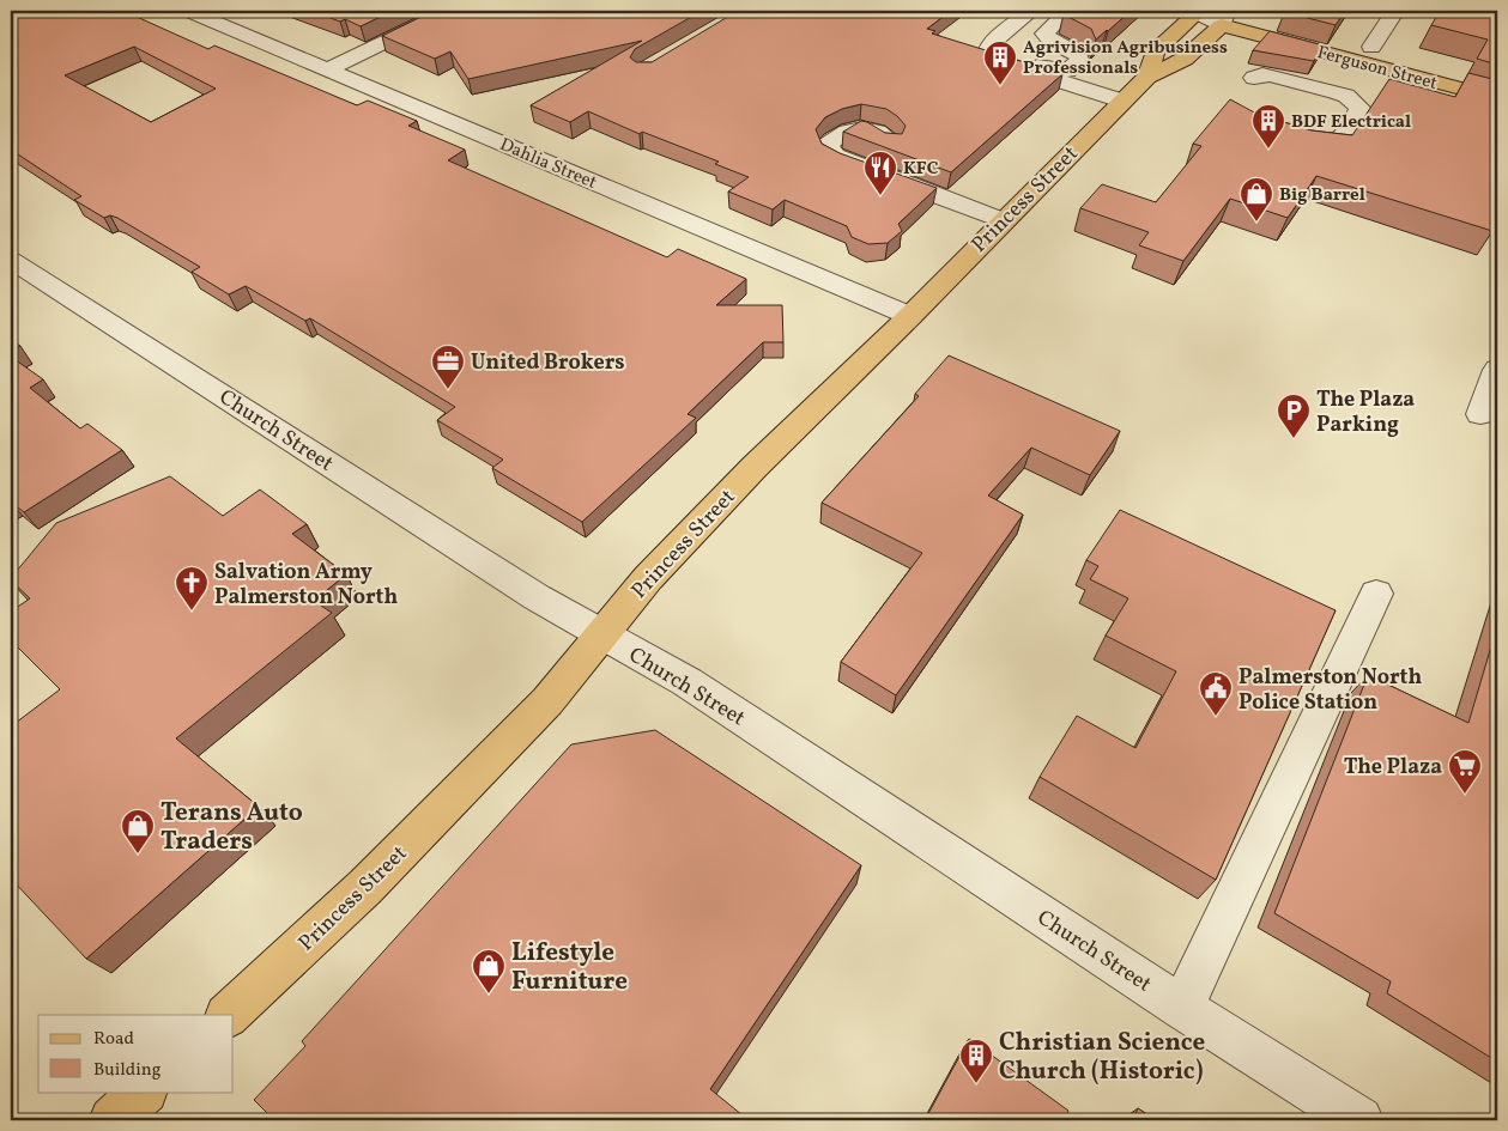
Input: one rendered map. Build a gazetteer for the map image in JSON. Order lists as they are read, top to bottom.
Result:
{
  "streets": {
    "main road": ["Ferguson Street", "Princess Street"],
    "street": ["Dahlia Street", "Church Street"]
  },
  "crossings": [
    ["Ferguson Street", "Princess Street"],
    ["Dahlia Street", "Princess Street"],
    ["Princess Street", "Church Street"]
  ],
  "places": {
    "building": ["Agrivision Agribusiness Professionals", "BDF Electrical", "Christian Science Church (Historic)"],
    "restaurant": ["KFC"],
    "shop": ["Big Barrel", "Terans Auto Traders", "Lifestyle Furniture"],
    "office": ["United Brokers"],
    "parking": ["The Plaza Parking"],
    "church": ["Salvation Army Palmerston North"],
    "public building": ["Palmerston North Police Station"],
    "supermarket": ["The Plaza"]
  },
  "legend": ["Road", "Building"]
}
